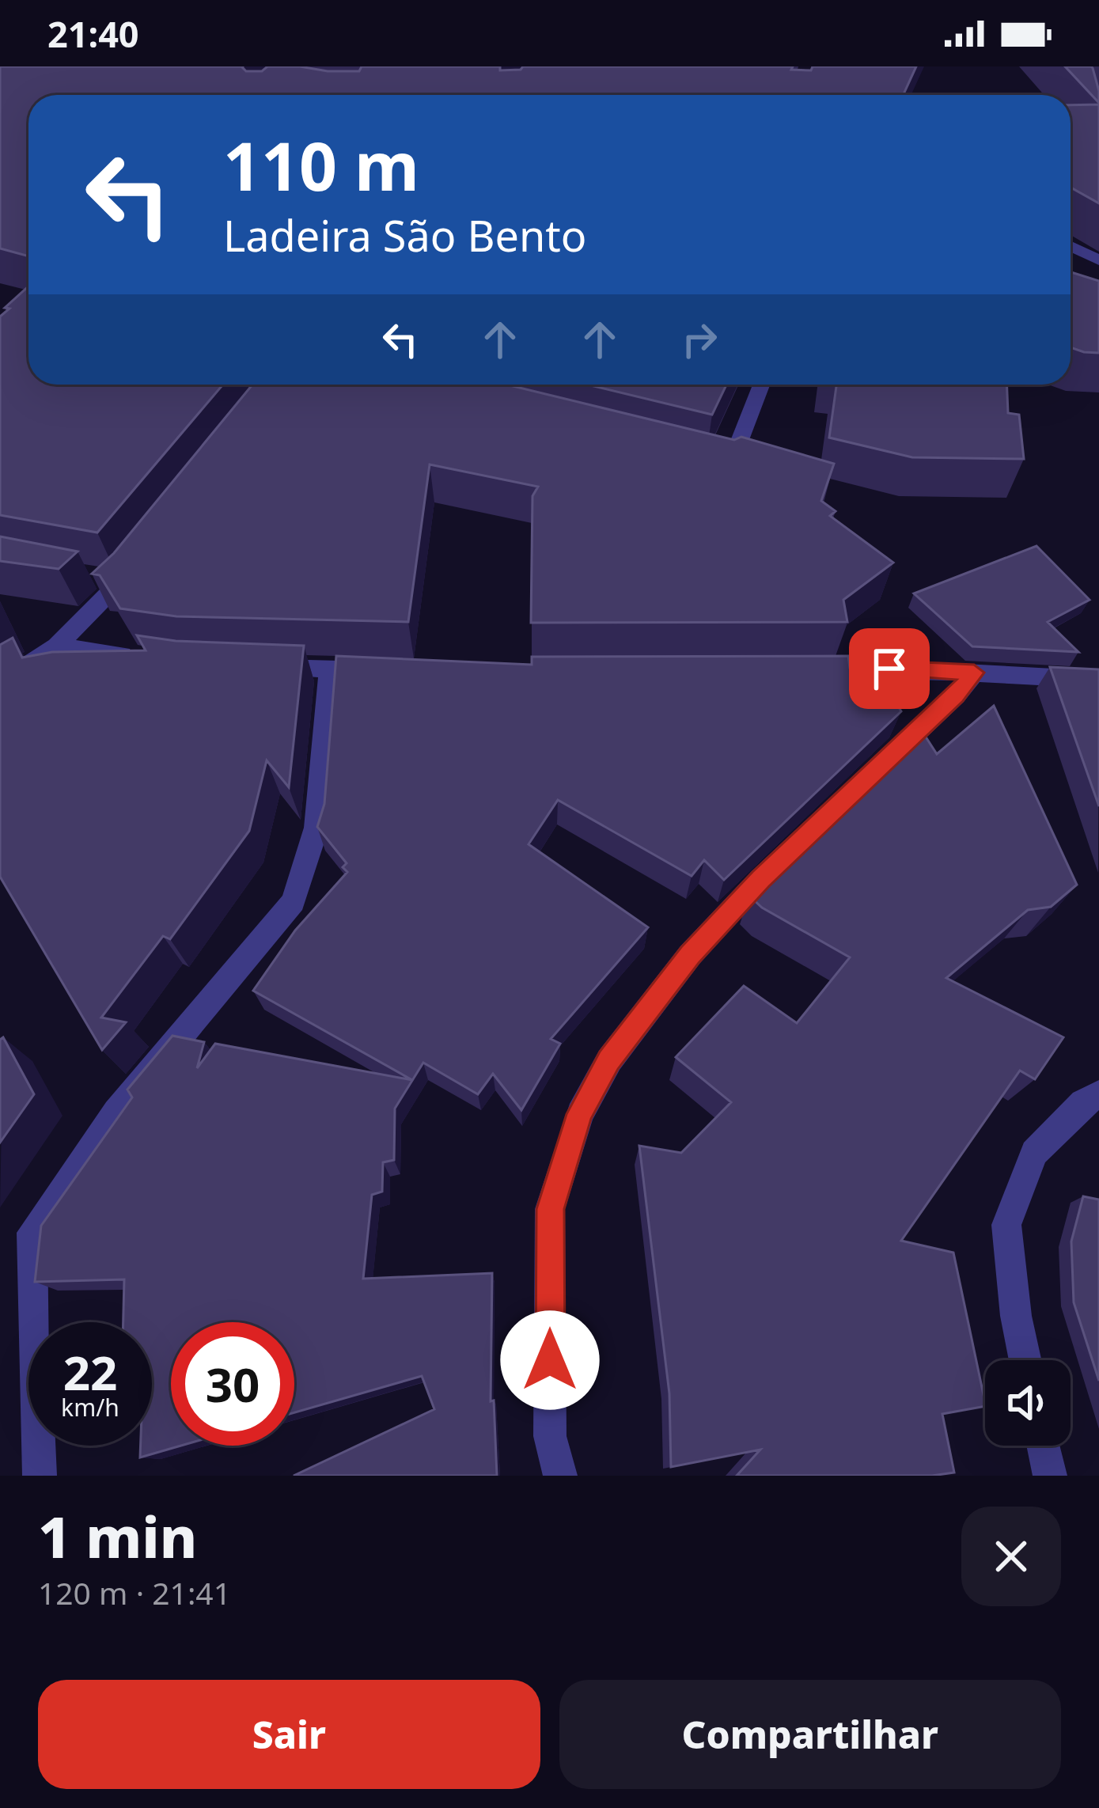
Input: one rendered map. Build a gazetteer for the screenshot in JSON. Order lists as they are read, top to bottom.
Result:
{
  "page": {
    "status": "21:40",
    "turn": ["110 m", "Ladeira São Bento"],
    "speed": "22 km/h",
    "limit": "30",
    "heading": ["1 min", "120 m · 21:41"],
    "buttons": ["Sair", "Compartilhar"]
  }
}
